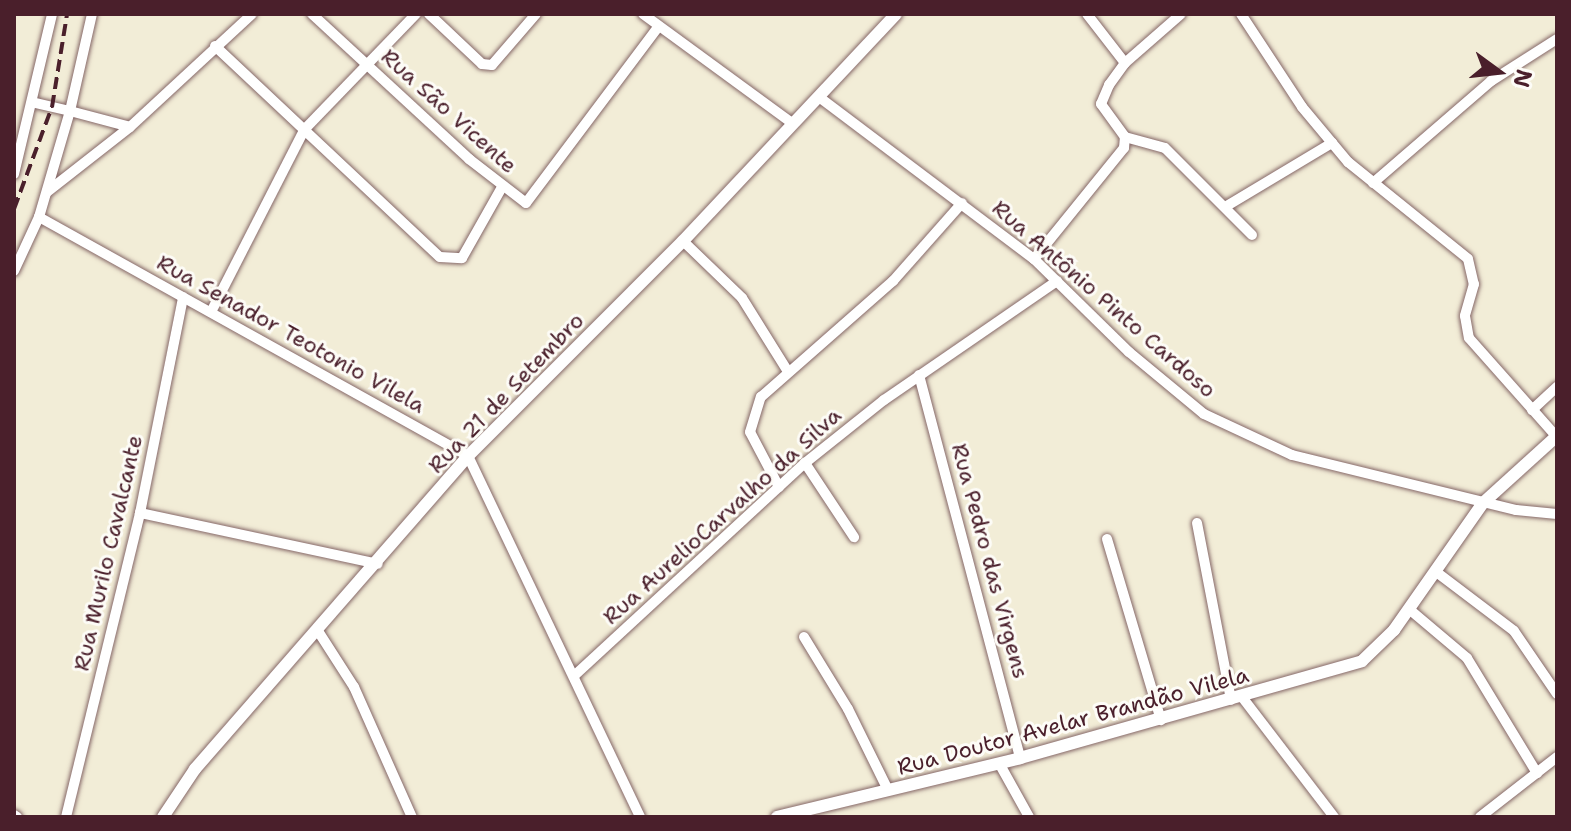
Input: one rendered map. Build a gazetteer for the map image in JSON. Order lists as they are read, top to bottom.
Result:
{
  "streets": {
    "street": [
      "Rua São Vicente",
      "Rua Antônio Pinto Cardoso",
      "Rua Senador Teotonio Vilela",
      "Rua 21 de Setembro",
      "Rua AurelioCarvalho da Silva",
      "Rua Murilo Cavalcante",
      "Rua Pedro das Virgens",
      "Rua Doutor Avelar Brandão Vilela"
    ]
  },
  "crossings": [
    ["Rua Antônio Pinto Cardoso", "Rua 21 de Setembro"],
    ["Rua Antônio Pinto Cardoso", "Rua AurelioCarvalho da Silva"],
    ["Rua Senador Teotonio Vilela", "Rua 21 de Setembro"],
    ["Rua Senador Teotonio Vilela", "Rua Murilo Cavalcante"],
    ["Rua AurelioCarvalho da Silva", "Rua Pedro das Virgens"],
    ["Rua Pedro das Virgens", "Rua Doutor Avelar Brandão Vilela"]
  ],
  "north": "right"
}
